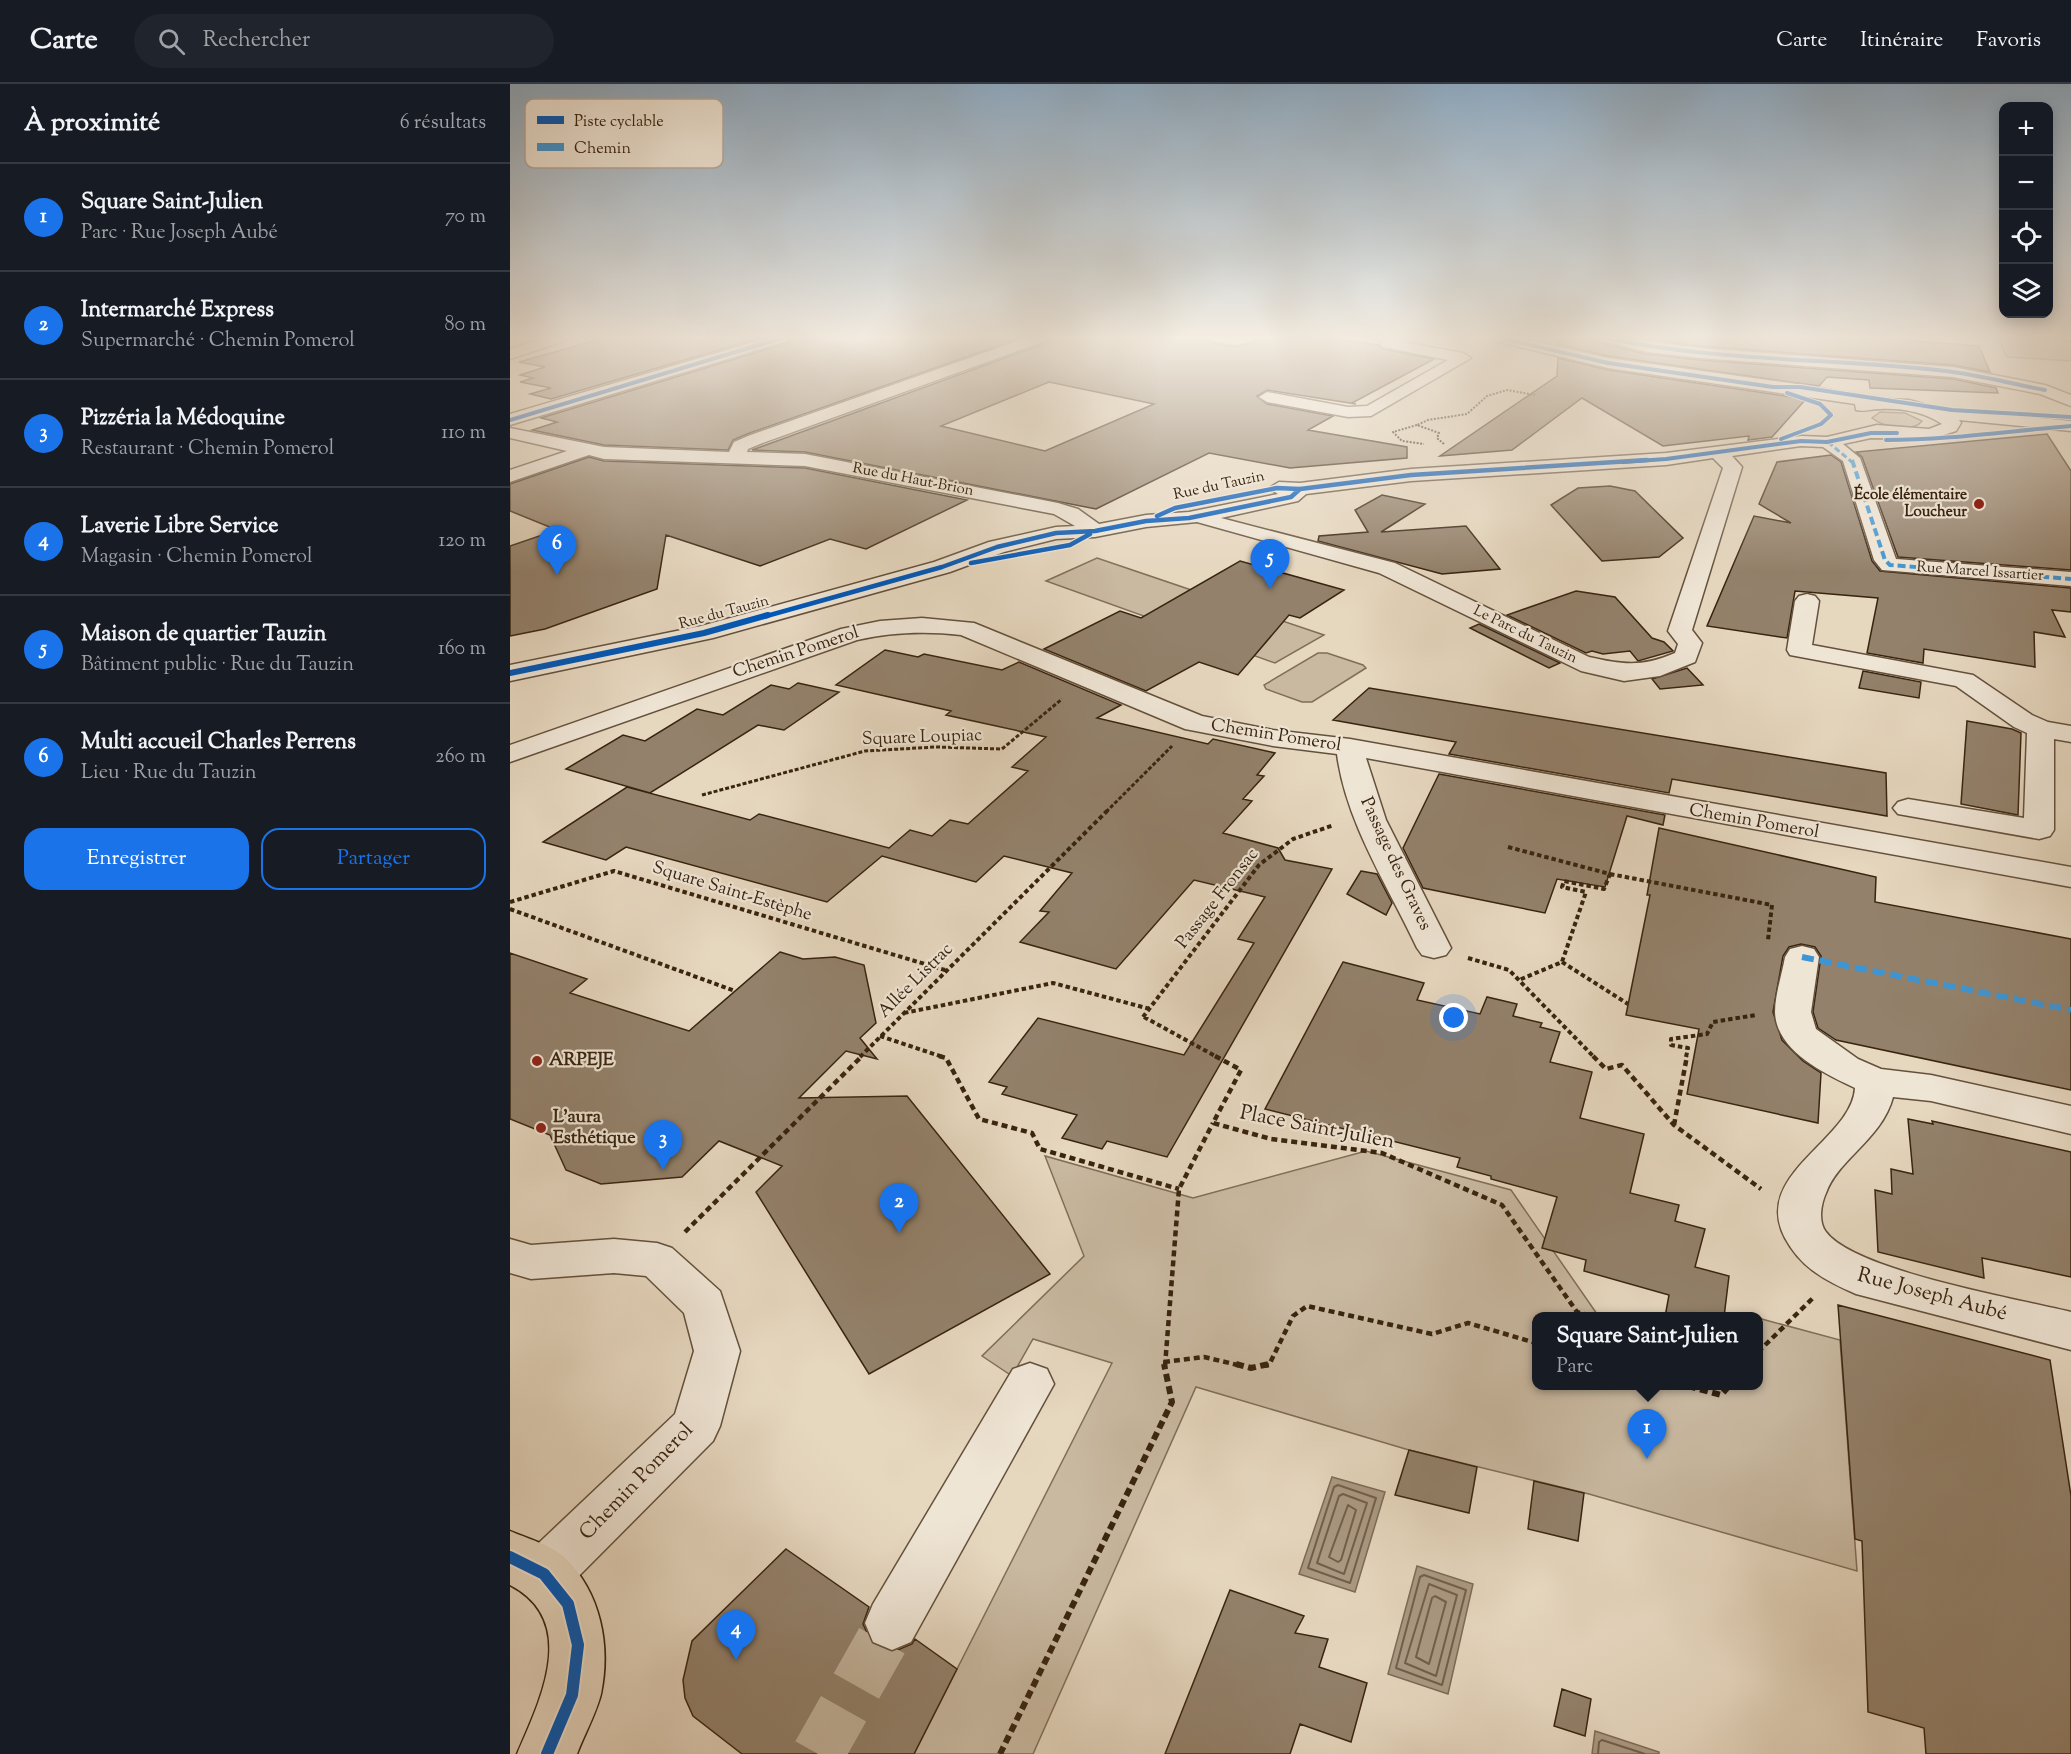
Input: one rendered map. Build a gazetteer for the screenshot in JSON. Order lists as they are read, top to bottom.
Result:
{
  "streets": {
    "street": [
      "Rue du Haut-Brion",
      "Rue du Tauzin",
      "Rue Marcel Issartier",
      "Le Parc du Tauzin",
      "Chemin Pomerol",
      "Passage des Graves",
      "Rue Joseph Aubé"
    ],
    "path": [
      "Square Loupiac",
      "Square Saint-Estèphe",
      "Passage Fronsac",
      "Allée Listrac",
      "Place Saint-Julien"
    ]
  },
  "crossings": [
    ["Rue du Haut-Brion", "Rue du Tauzin"],
    ["Rue du Tauzin", "Rue Marcel Issartier"],
    ["Rue du Tauzin", "Le Parc du Tauzin"],
    ["Chemin Pomerol", "Square Loupiac"],
    ["Chemin Pomerol", "Passage des Graves"],
    ["Chemin Pomerol", "Allée Listrac"],
    ["Passage des Graves", "Passage Fronsac"],
    ["Passage des Graves", "Rue Joseph Aubé"],
    ["Square Saint-Estèphe", "Allée Listrac"],
    ["Passage Fronsac", "Place Saint-Julien"]
  ],
  "places": ["École élémentaire Loucheur", "ARPEJE", "L'aura Esthétique"],
  "legend": ["Piste cyclable", "Chemin"],
  "page": {
    "header": "Carte",
    "search": "Rechercher",
    "nav": ["Carte", "Itinéraire", "Favoris"],
    "heading": ["À proximité", "6 résultats"],
    "map_buttons": ["+", "−"],
    "list": [
      {
        "mark": "1",
        "name": "Square Saint-Julien",
        "note": "Parc · Rue Joseph Aubé",
        "value": "70 m"
      },
      {
        "mark": "2",
        "name": "Intermarché Express",
        "note": "Supermarché · Chemin Pomerol",
        "value": "80 m"
      },
      {
        "mark": "3",
        "name": "Pizzéria la Médoquine",
        "note": "Restaurant · Chemin Pomerol",
        "value": "110 m"
      },
      {
        "mark": "4",
        "name": "Laverie Libre Service",
        "note": "Magasin · Chemin Pomerol",
        "value": "120 m"
      },
      {
        "mark": "5",
        "name": "Maison de quartier Tauzin",
        "note": "Bâtiment public · Rue du Tauzin",
        "value": "160 m"
      },
      {
        "mark": "6",
        "name": "Multi accueil Charles Perrens",
        "note": "Lieu · Rue du Tauzin",
        "value": "260 m"
      }
    ],
    "pins": [
      "6",
      "5",
      "3",
      "2",
      "1",
      "4"
    ],
    "buttons": ["Enregistrer", "Partager"],
    "popup": ["Square Saint-Julien", "Parc"]
  }
}
